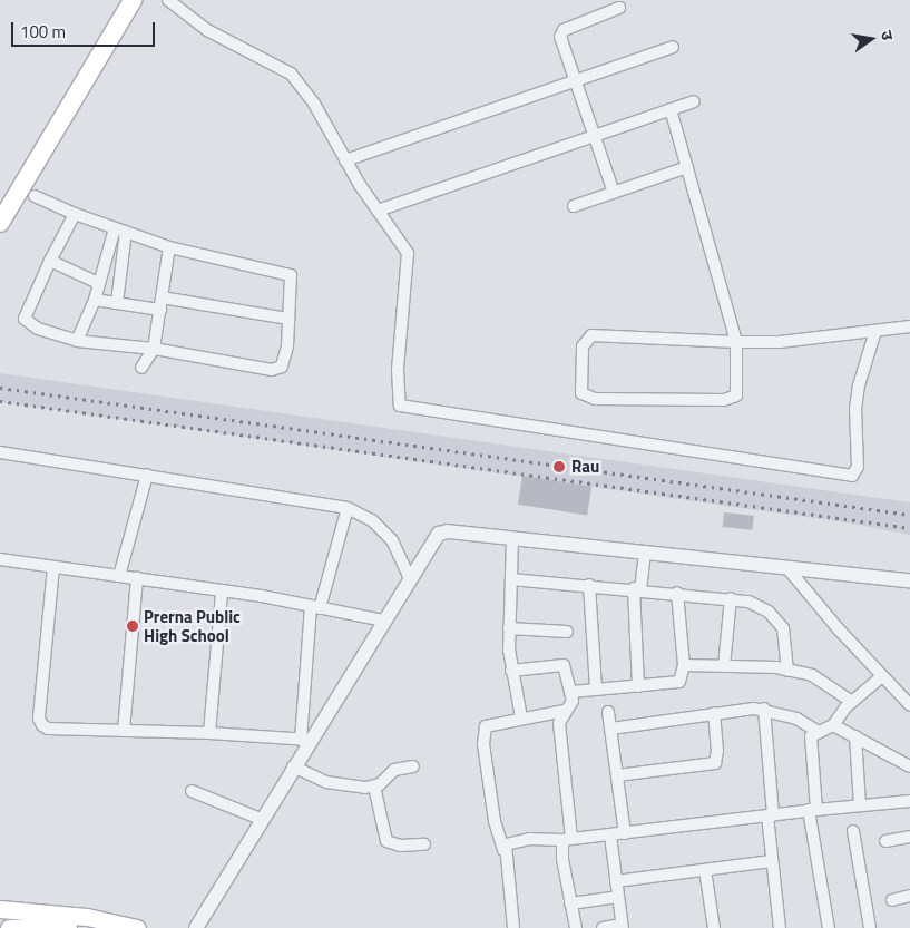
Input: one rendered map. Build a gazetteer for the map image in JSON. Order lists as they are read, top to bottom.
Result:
{
  "places": ["Rau", "Prerna Public High School"],
  "scale_bar": "100 m",
  "north": "right"
}
